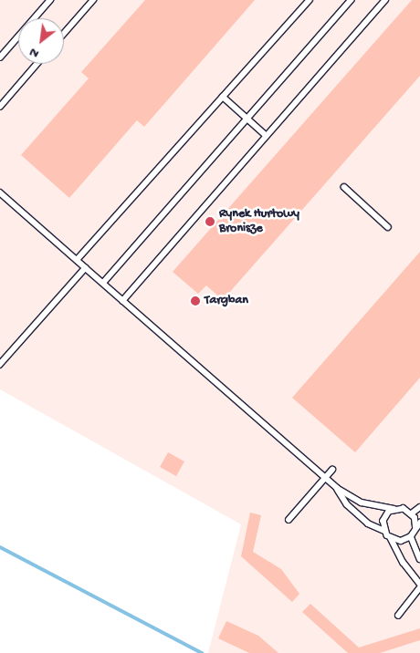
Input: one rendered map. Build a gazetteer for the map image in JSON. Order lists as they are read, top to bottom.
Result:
{
  "places": ["Rynek Hurtowy Bronisze", "Targban"],
  "north": "bottom left"
}
